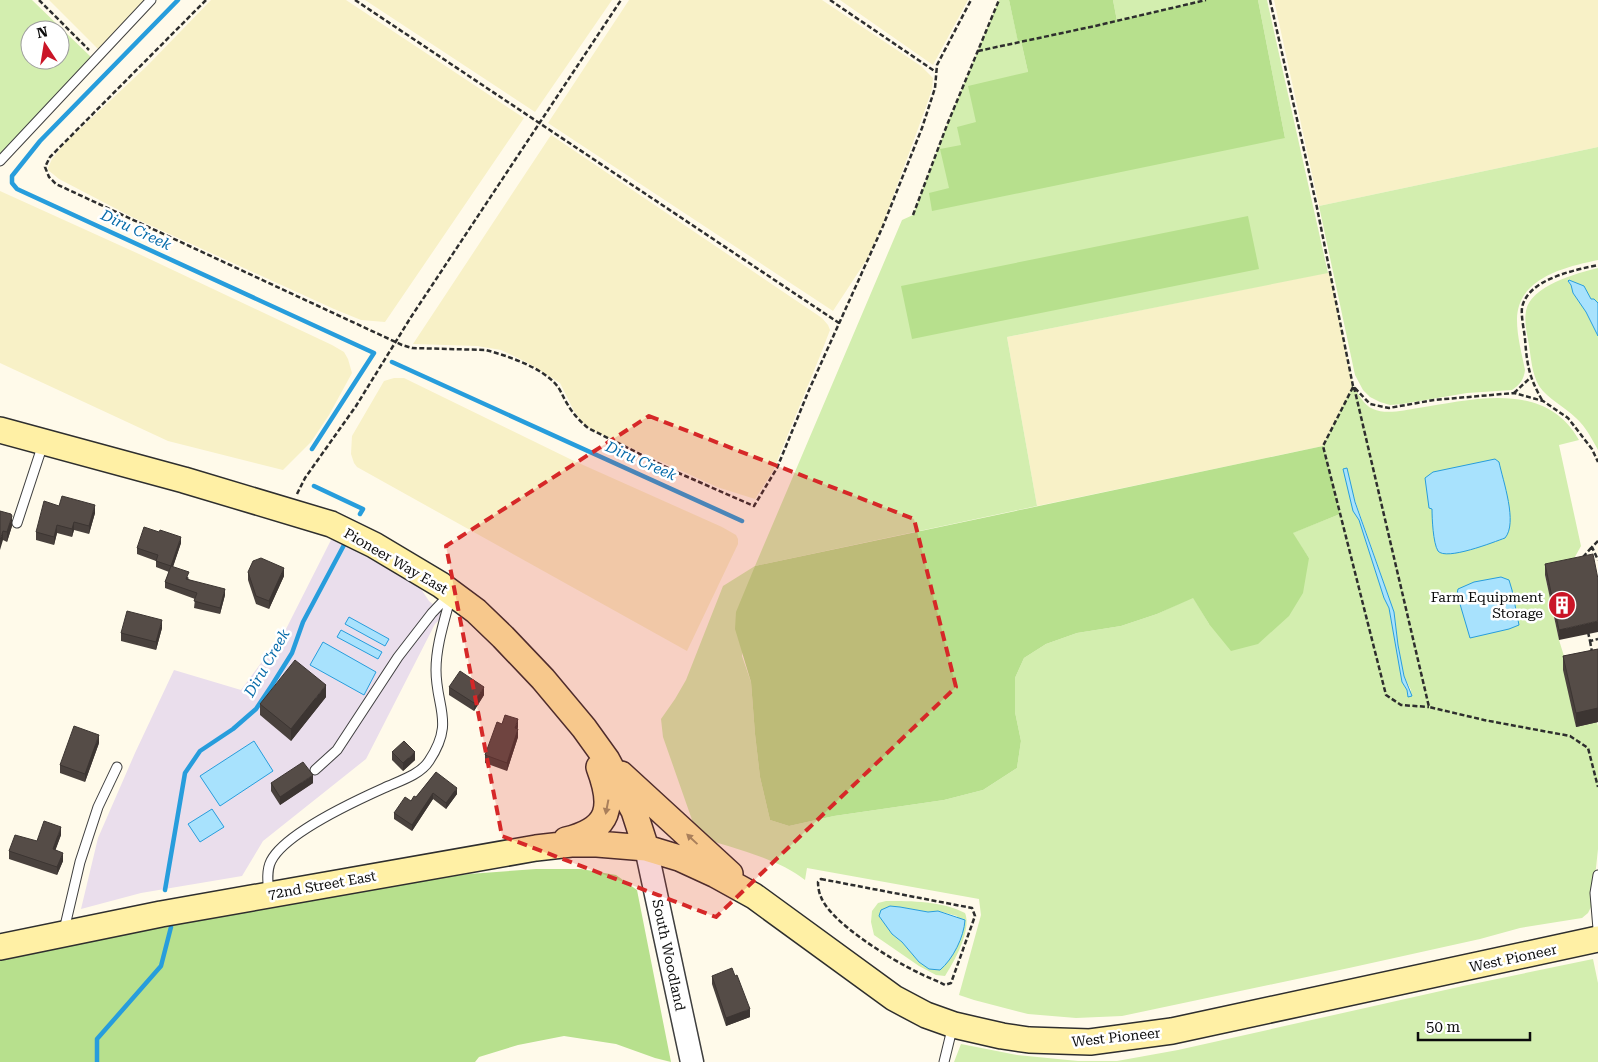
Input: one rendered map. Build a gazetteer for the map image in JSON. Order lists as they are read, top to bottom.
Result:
{
  "streets": {
    "main road": ["Pioneer Way East", "72nd Street East", "West Pioneer"],
    "street": ["South Woodland"]
  },
  "crossings": [
    ["Pioneer Way East", "72nd Street East"],
    ["Pioneer Way East", "South Woodland"],
    ["Pioneer Way East", "West Pioneer"],
    ["72nd Street East", "South Woodland"],
    ["72nd Street East", "West Pioneer"],
    ["South Woodland", "West Pioneer"]
  ],
  "water": ["Diru Creek"],
  "places": {
    "building": ["Farm Equipment Storage"]
  },
  "scale_bar": "50 m",
  "north": "top"
}
